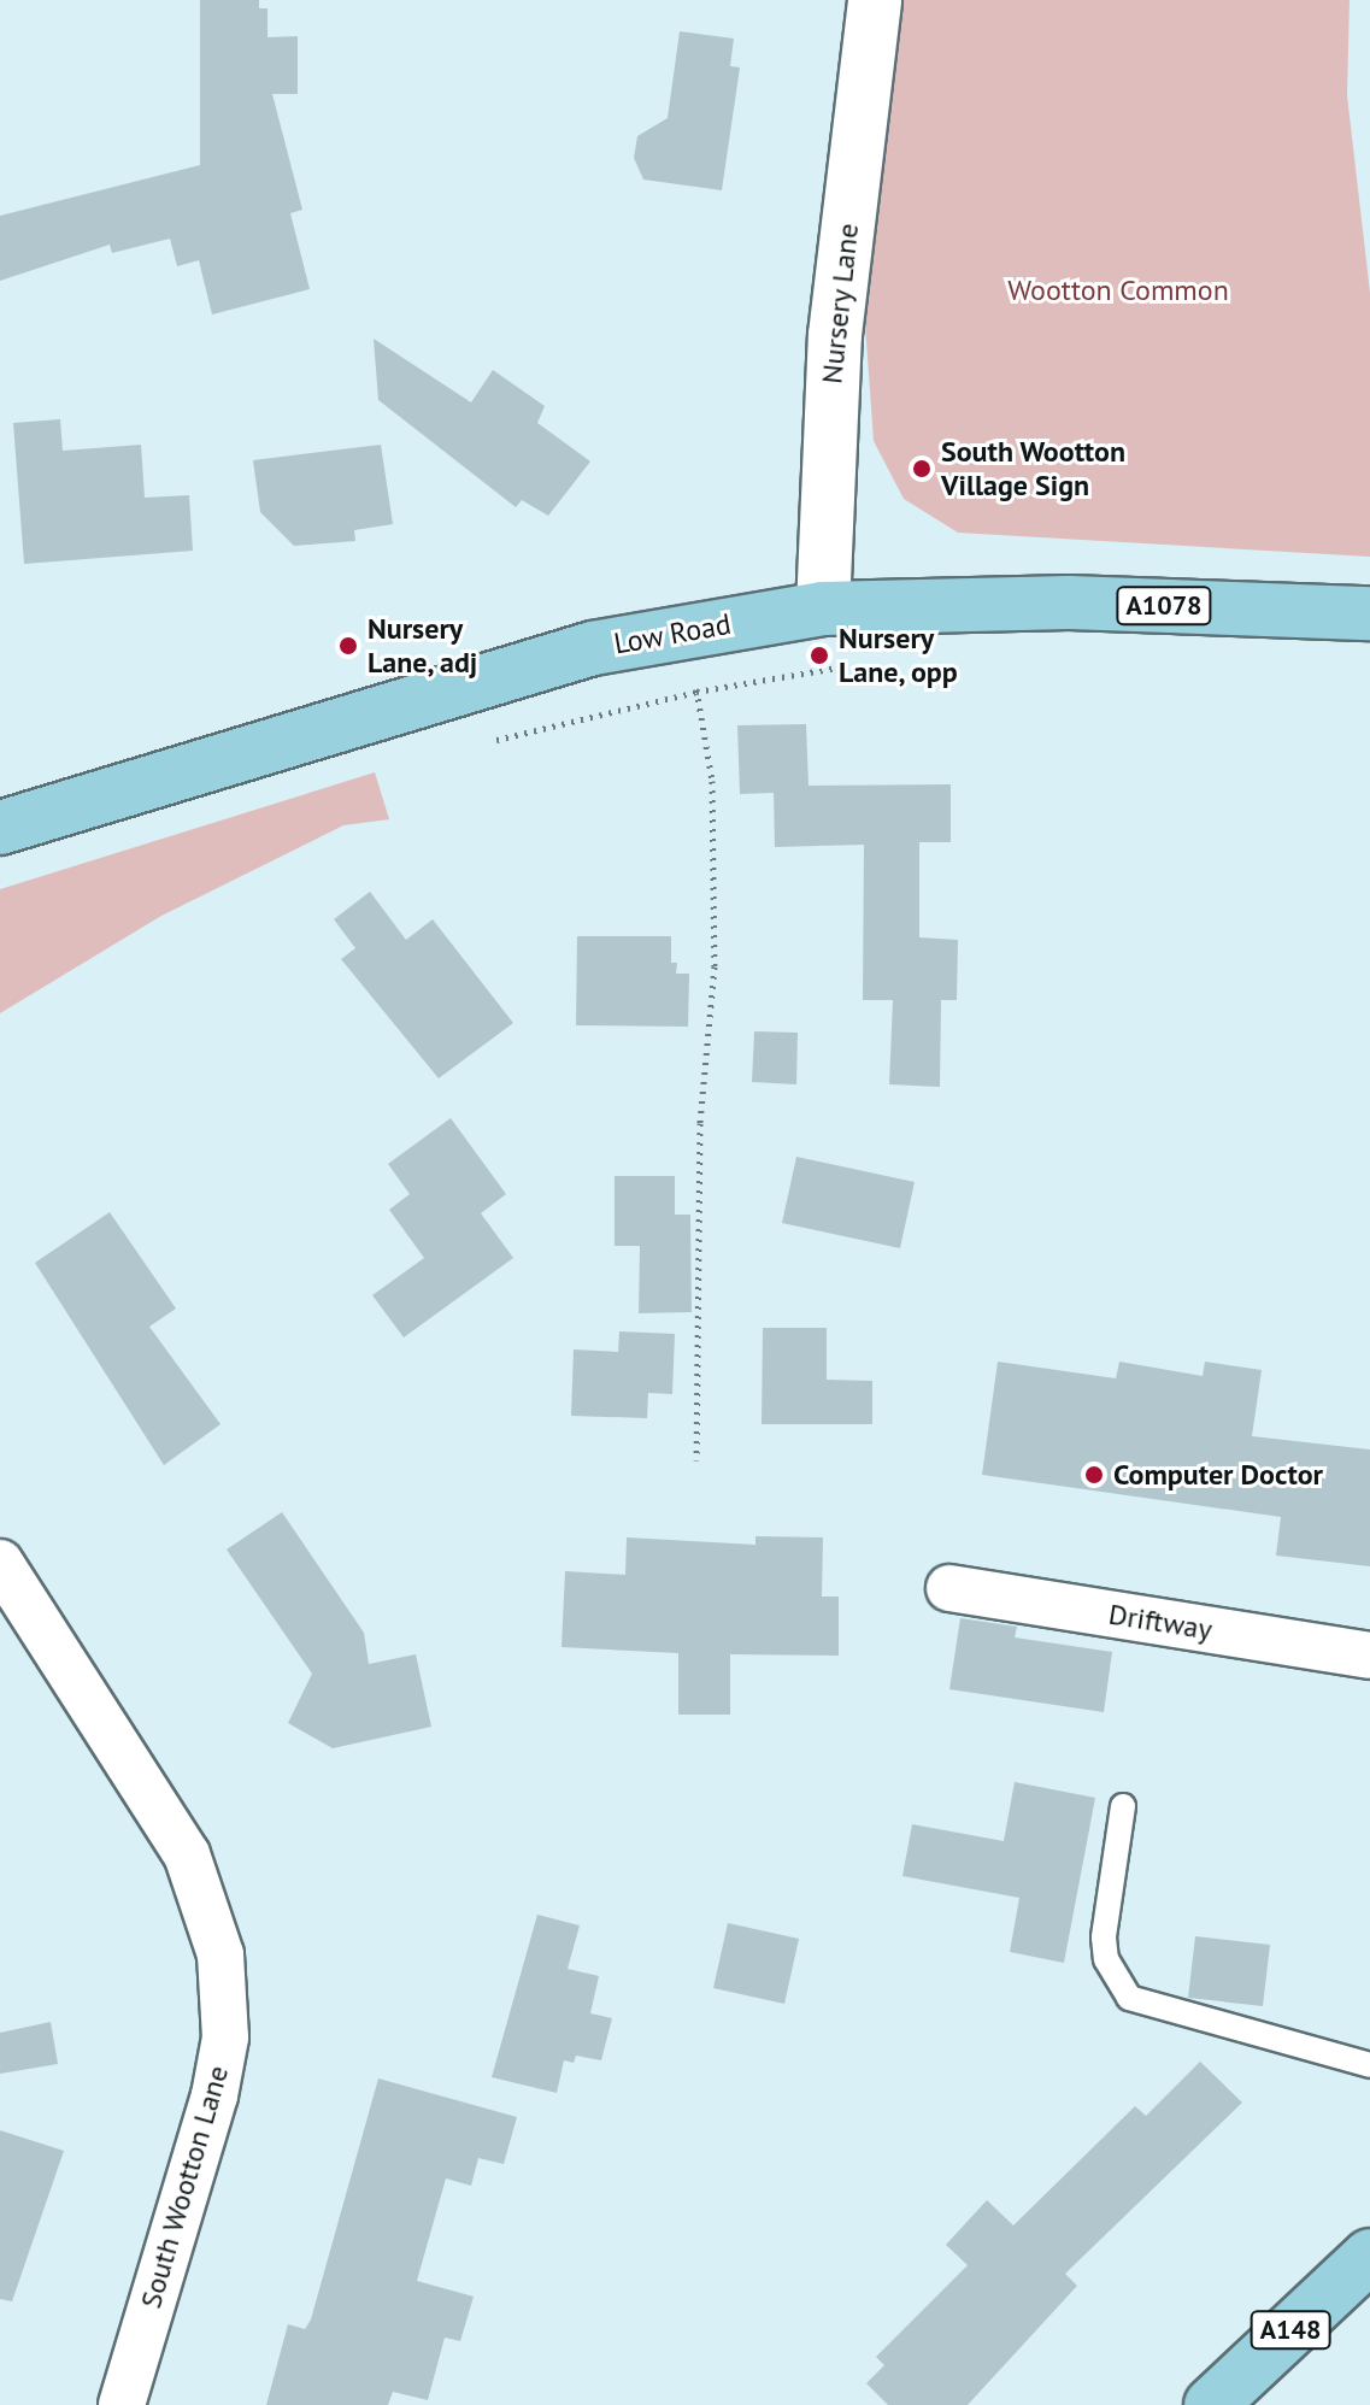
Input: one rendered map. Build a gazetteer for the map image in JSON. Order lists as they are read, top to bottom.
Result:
{
  "streets": {
    "main road": ["A1078", "Low Road", "A148"],
    "street": ["Nursery Lane", "Driftway", "South Wootton Lane"]
  },
  "crossings": [
    ["Nursery Lane", "Low Road"]
  ],
  "parks": ["Wootton Common"],
  "places": [
    "South Wootton Village Sign",
    "Nursery Lane, adj",
    "Nursery Lane, opp",
    "Computer Doctor"
  ]
}
